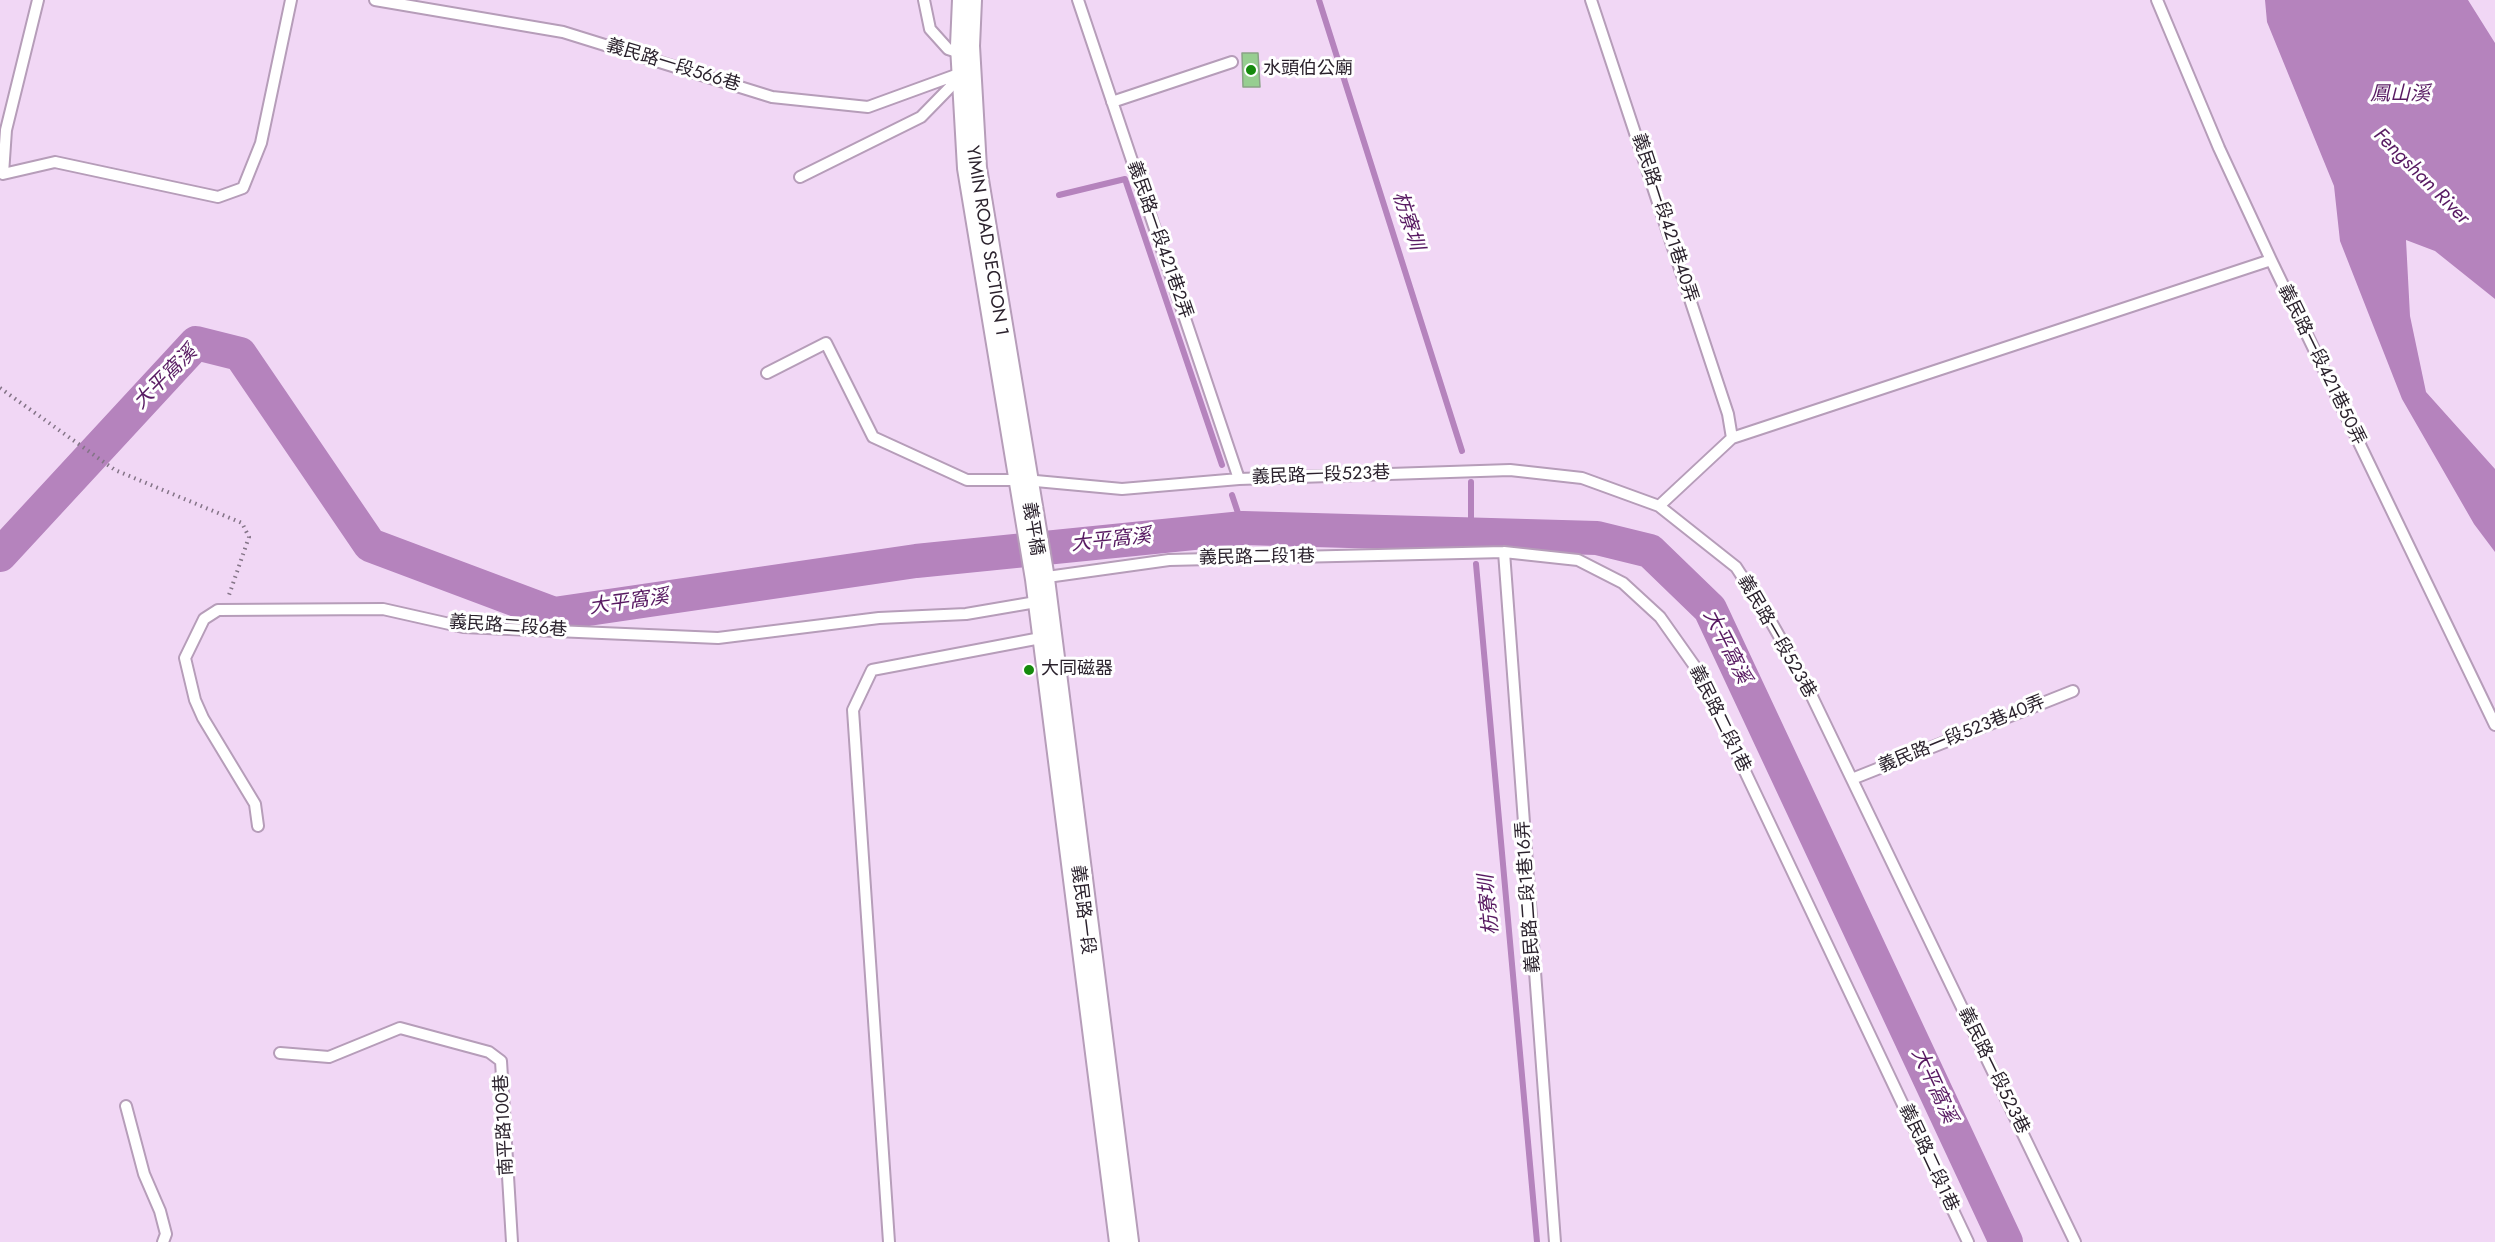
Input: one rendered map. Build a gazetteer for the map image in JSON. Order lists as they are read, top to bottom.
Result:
{
  "streets": {
    "street": ["YIMIN ROAD SECTION 1", "義平橋", "義民路一段"],
    "lane": [
      "義民路一段566巷",
      "義民路一段421巷40弄",
      "義民路一段421巷2弄",
      "義民路一段421巷50弄",
      "義民路一段523巷",
      "義民路二段1巷",
      "義民路二段6巷",
      "義民路一段523巷40弄",
      "義民路二段1巷16弄",
      "南平路100巷"
    ]
  },
  "crossings": [
    ["義民路一段566巷", "YIMIN ROAD SECTION 1"],
    ["義民路一段421巷2弄", "義民路一段523巷"],
    ["YIMIN ROAD SECTION 1", "義民路一段523巷"],
    ["YIMIN ROAD SECTION 1", "義平橋"],
    ["義民路一段523巷", "義平橋"],
    ["義民路一段523巷", "義民路一段523巷40弄"],
    ["義平橋", "義民路二段1巷"],
    ["義平橋", "義民路二段6巷"],
    ["義平橋", "義民路一段"],
    ["義民路二段1巷", "義民路二段6巷"],
    ["義民路二段1巷", "義民路二段1巷16弄"],
    ["義民路二段1巷", "義民路一段"],
    ["義民路二段6巷", "義民路一段"]
  ],
  "water": [
    "鳳山溪",
    "Fengshan River",
    "枋寮圳",
    "大平窩溪"
  ],
  "places": ["水頭伯公廟", "大同磁器"]
}
